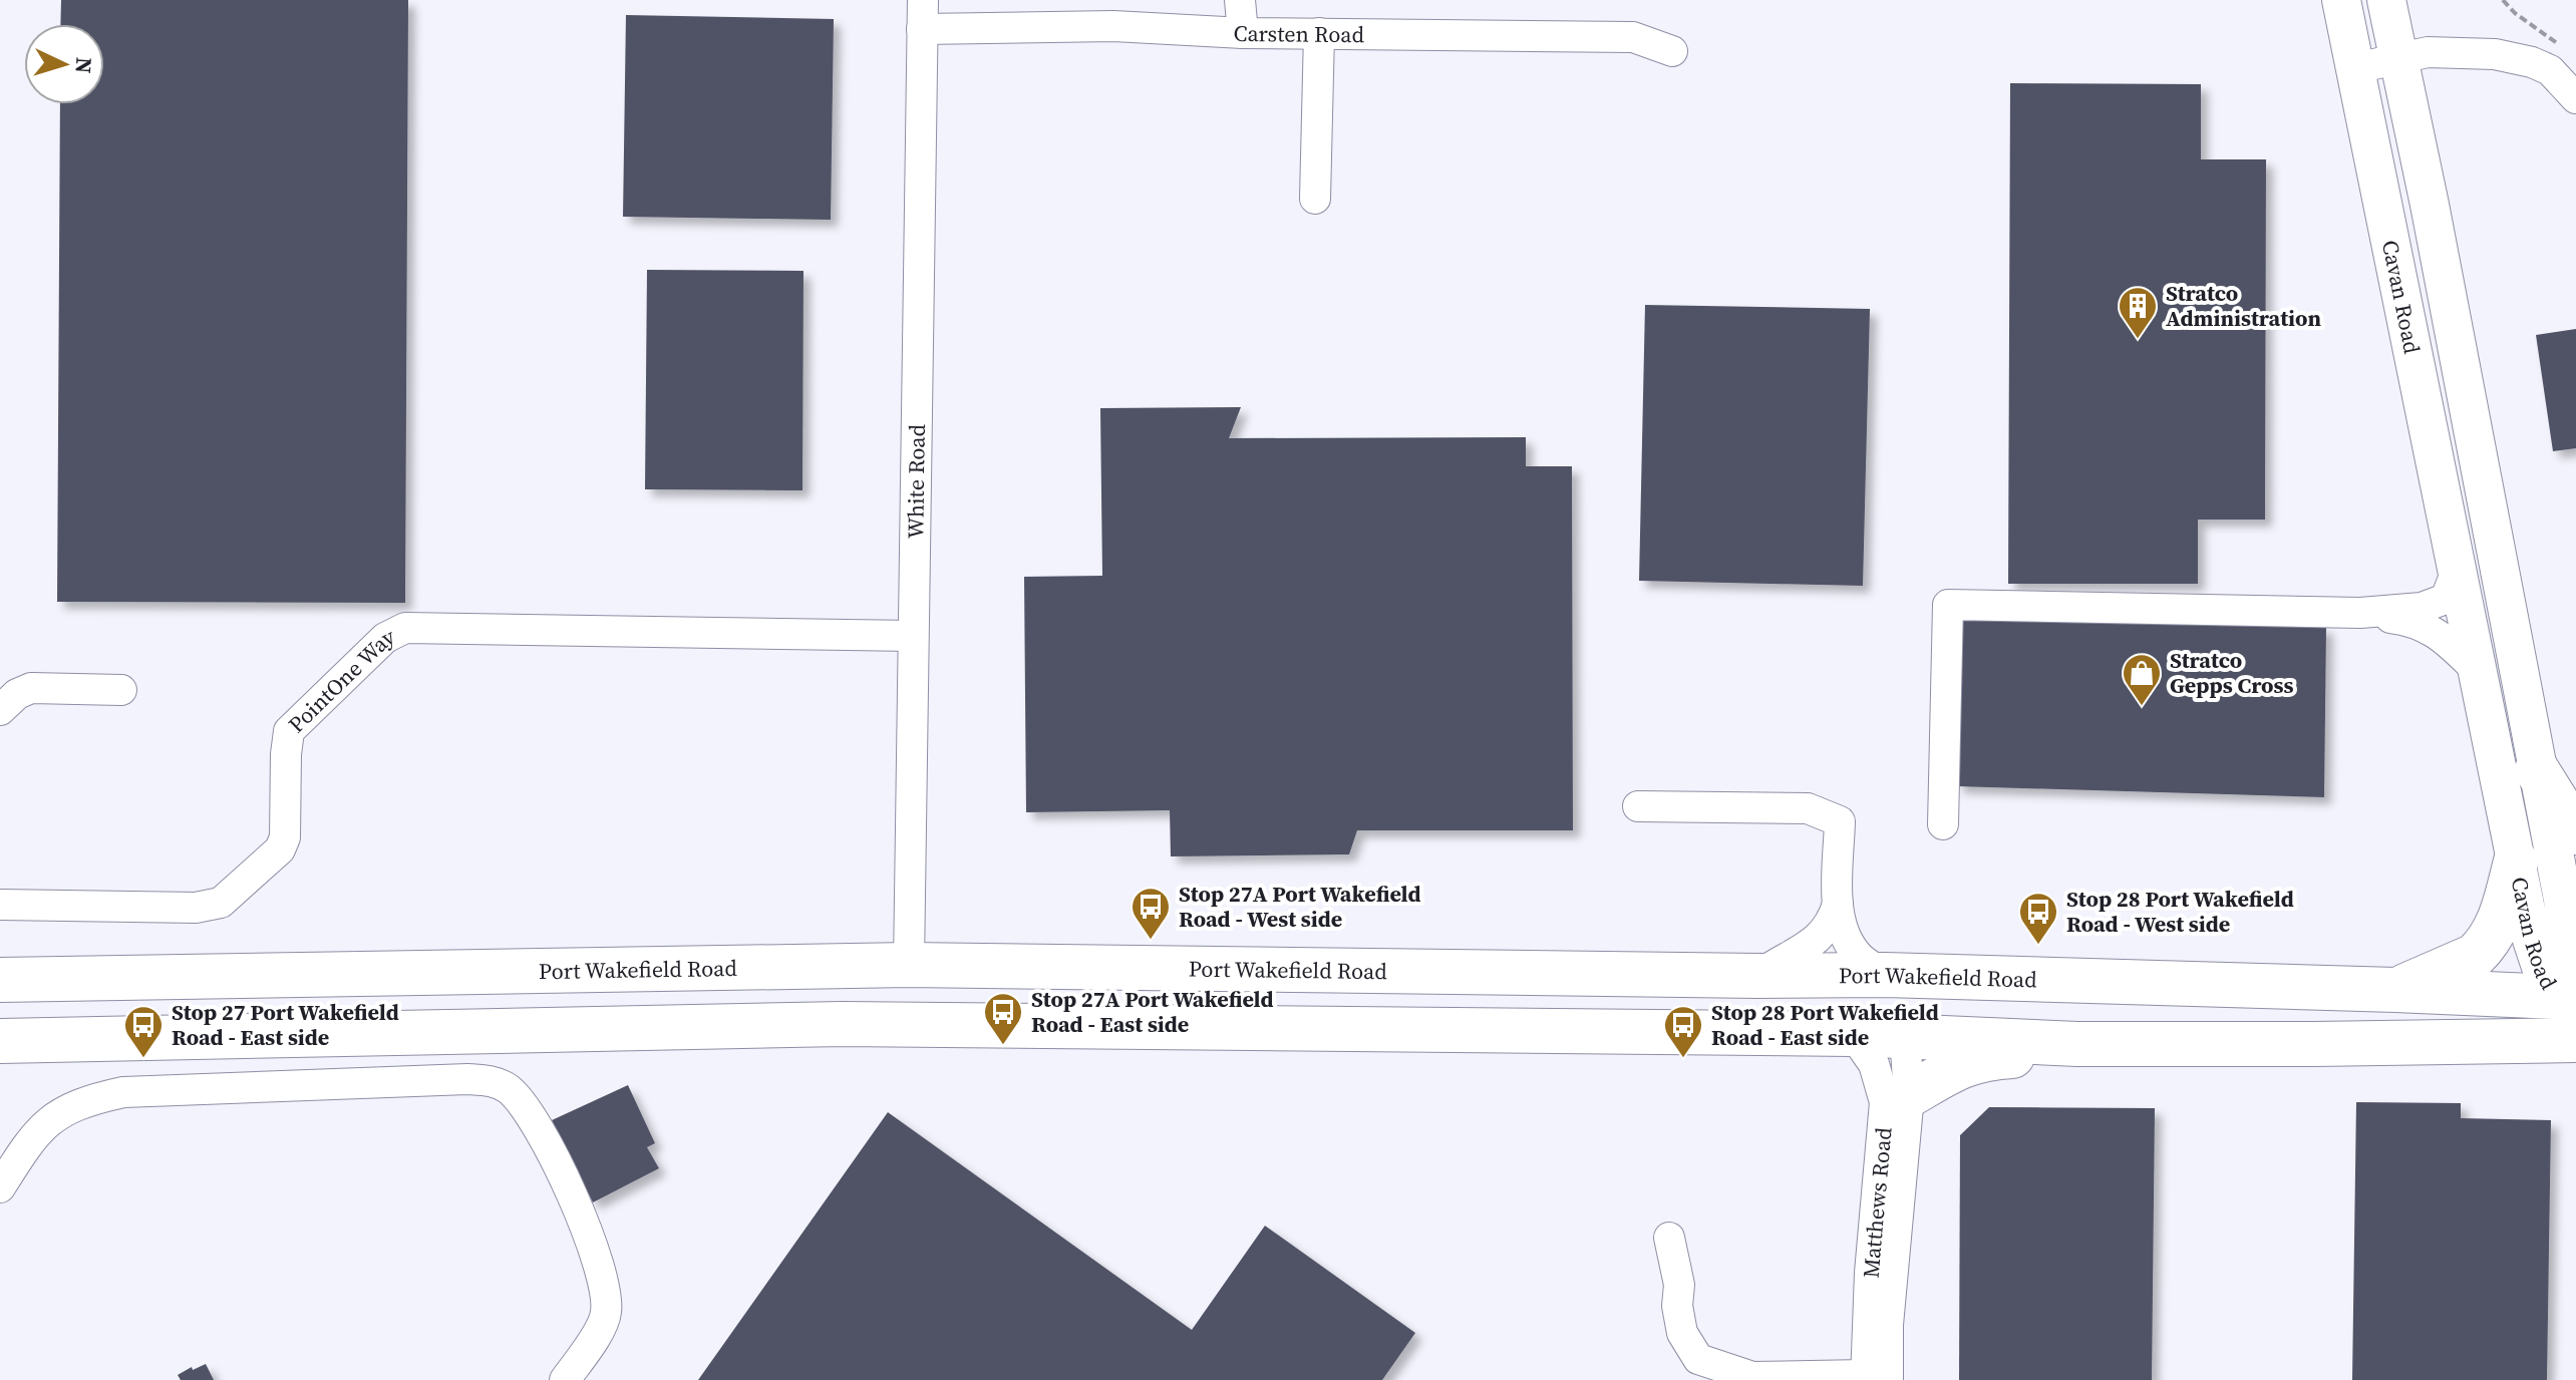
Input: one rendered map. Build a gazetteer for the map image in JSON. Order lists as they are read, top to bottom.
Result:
{
  "streets": {
    "highway": ["Port Wakefield Road"],
    "main road": ["Cavan Road"],
    "street": [
      "Carsten Road",
      "White Road",
      "PointOne Way",
      "Matthews Road"
    ]
  },
  "crossings": [
    ["Carsten Road", "White Road"],
    ["Cavan Road", "Port Wakefield Road"],
    ["White Road", "PointOne Way"],
    ["White Road", "Port Wakefield Road"]
  ],
  "places": {
    "building": ["Stratco Administration"],
    "shop": ["Stratco Gepps Cross"],
    "bus stop": [
      "Stop 27A Port Wakefield Road - West side",
      "Stop 28 Port Wakefield Road - West side",
      "Stop 27A Port Wakefield Road - East side",
      "Stop 27 Port Wakefield Road - East side",
      "Stop 28 Port Wakefield Road - East side"
    ]
  },
  "north": "right"
}
